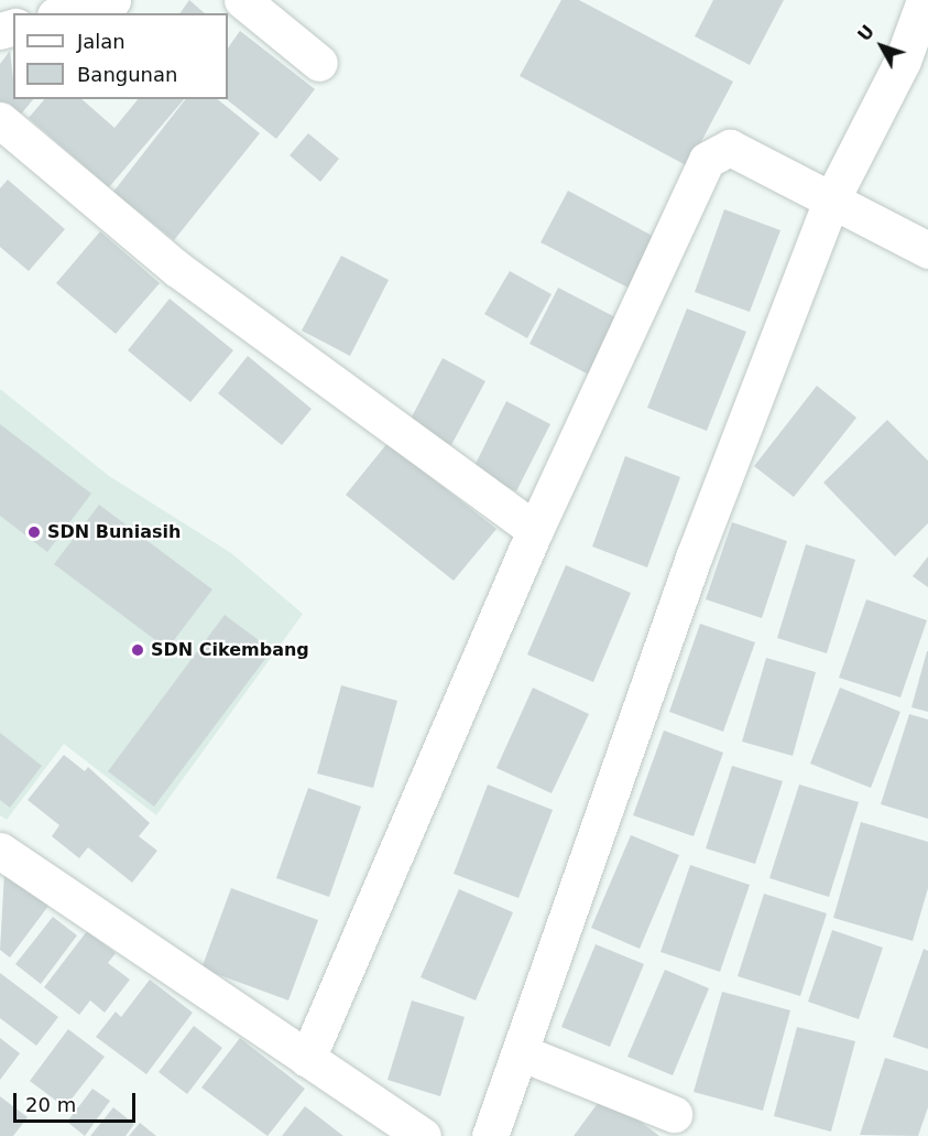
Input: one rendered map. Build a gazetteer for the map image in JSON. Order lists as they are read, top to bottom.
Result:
{
  "places": ["SDN Buniasih", "SDN Cikembang"],
  "legend": ["Jalan", "Bangunan"],
  "scale_bar": "20 m",
  "north": "top left"
}
